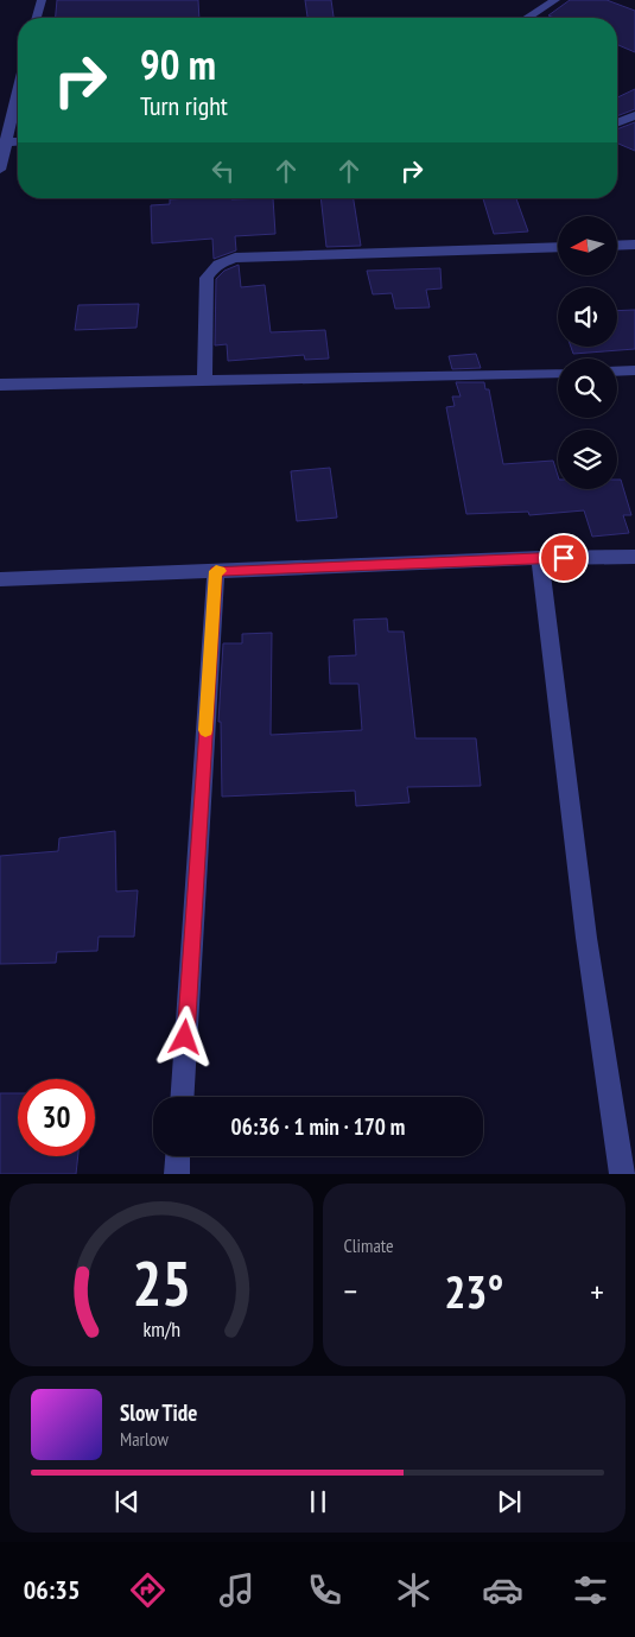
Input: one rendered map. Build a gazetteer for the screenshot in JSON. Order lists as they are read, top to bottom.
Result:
{
  "north": "left",
  "page": {
    "turn": ["90 m", "Turn right"],
    "limit": "30",
    "trip": "06:36 · 1 min · 170 m",
    "tile": "Climate",
    "heat": ["−", "23°", "+"],
    "song": ["Slow Tide", "Marlow"],
    "tabs": "06:35",
    "gauge": ["25", "km/h"]
  }
}
